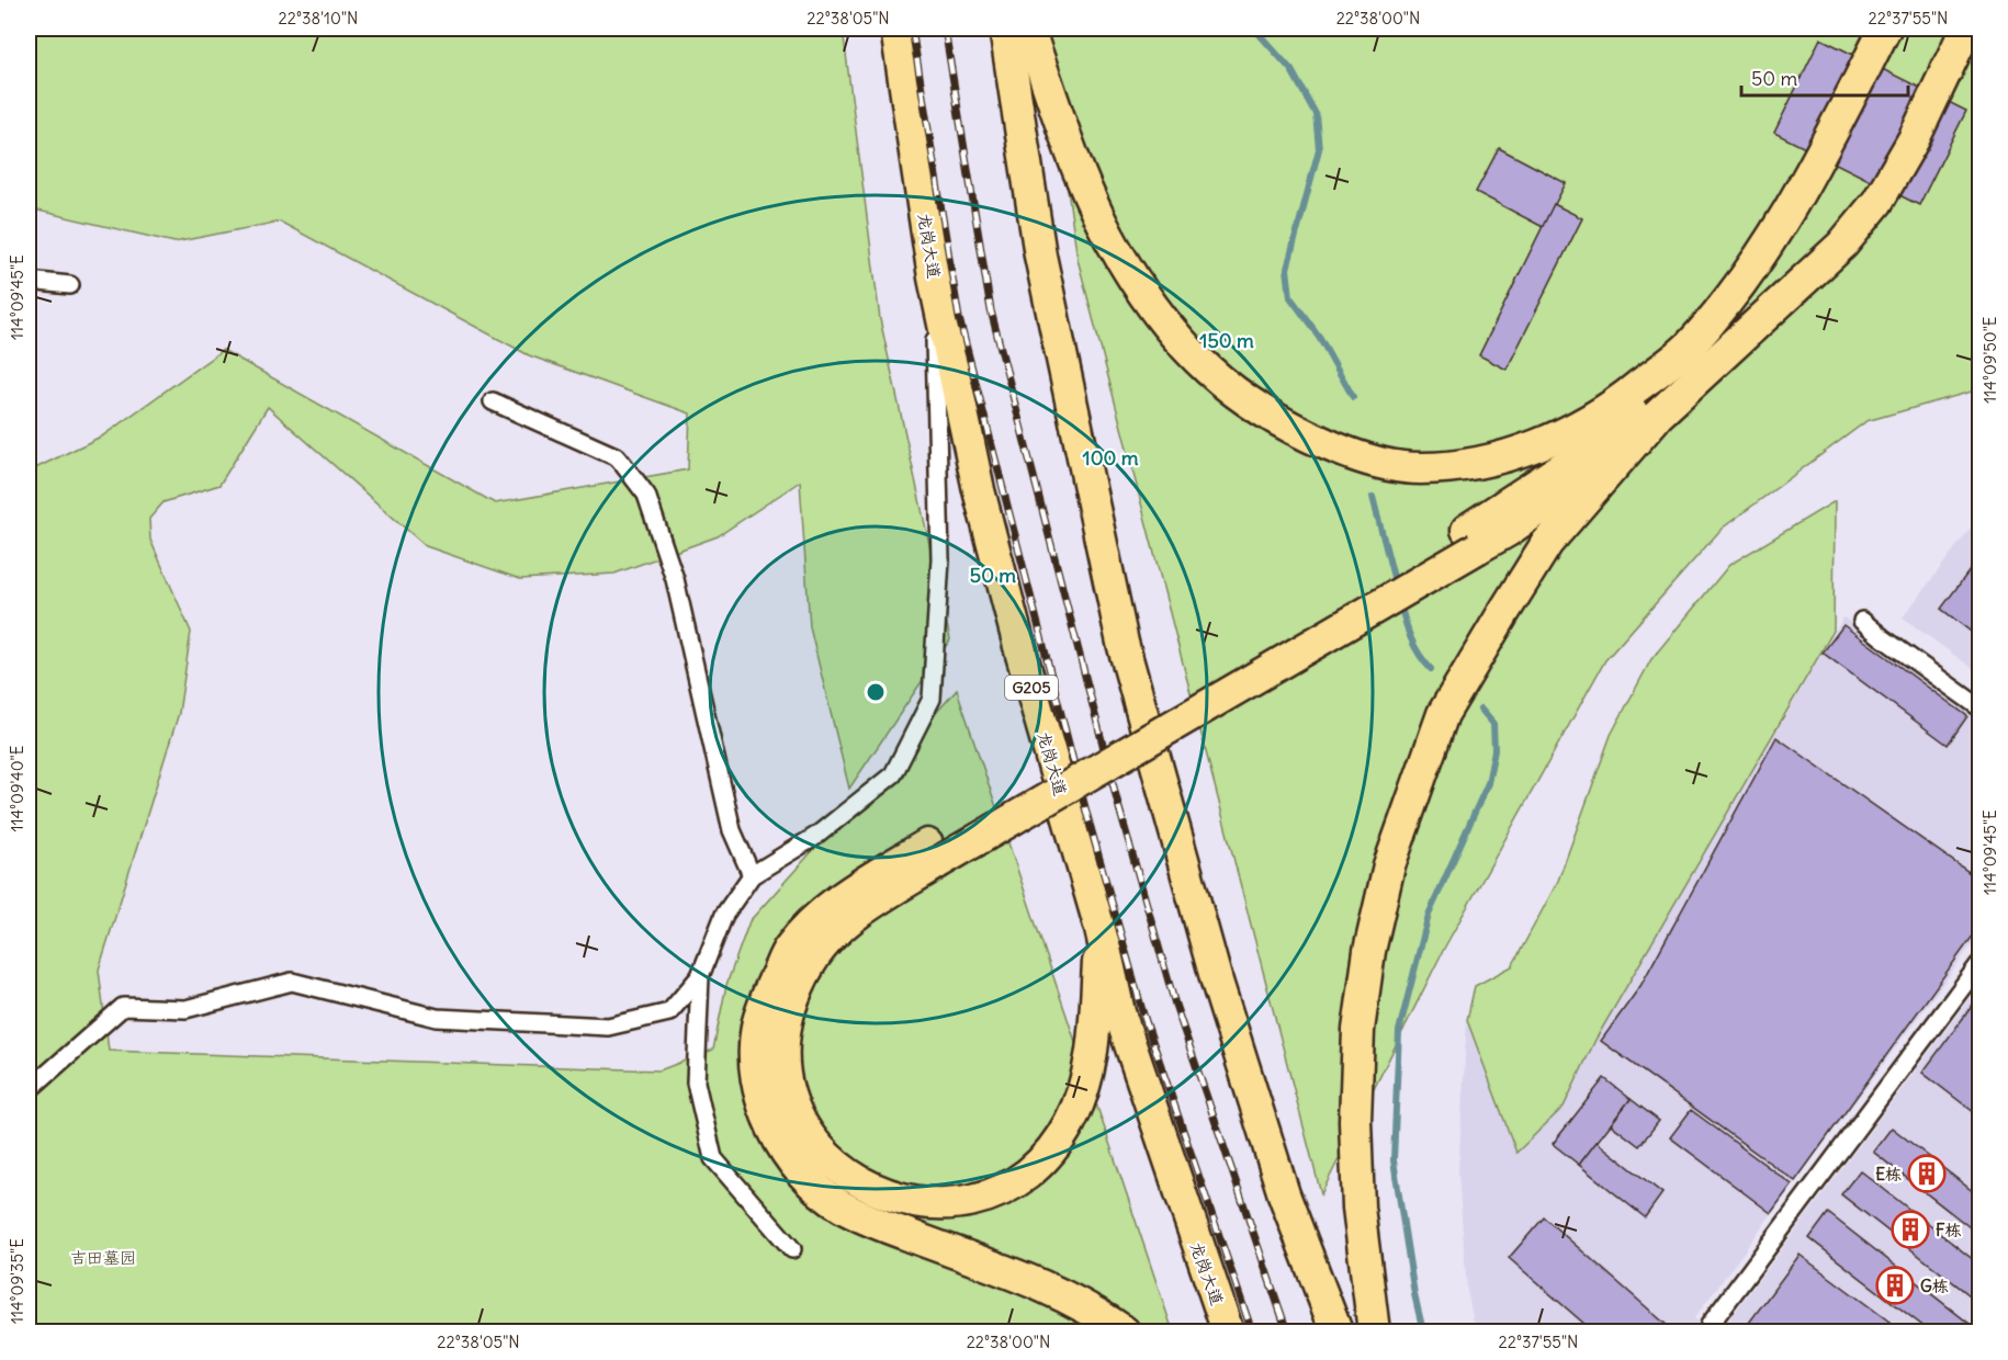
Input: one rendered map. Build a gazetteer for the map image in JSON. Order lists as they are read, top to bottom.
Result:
{
  "streets": {
    "highway": ["龙岗大道", "G205"]
  },
  "parks": ["吉田墓园"],
  "places": {
    "building": ["E栋", "F栋", "G栋"]
  },
  "scale_bar": "50 m",
  "coordinates": [
    "22°38'10\"N",
    "22°38'05\"N",
    "22°38'00\"N",
    "22°37'55\"N",
    "114°09'45\"E",
    "114°09'50\"E",
    "114°09'40\"E",
    "114°09'35\"E"
  ],
  "rings": ["150 m", "100 m", "50 m"]
}
